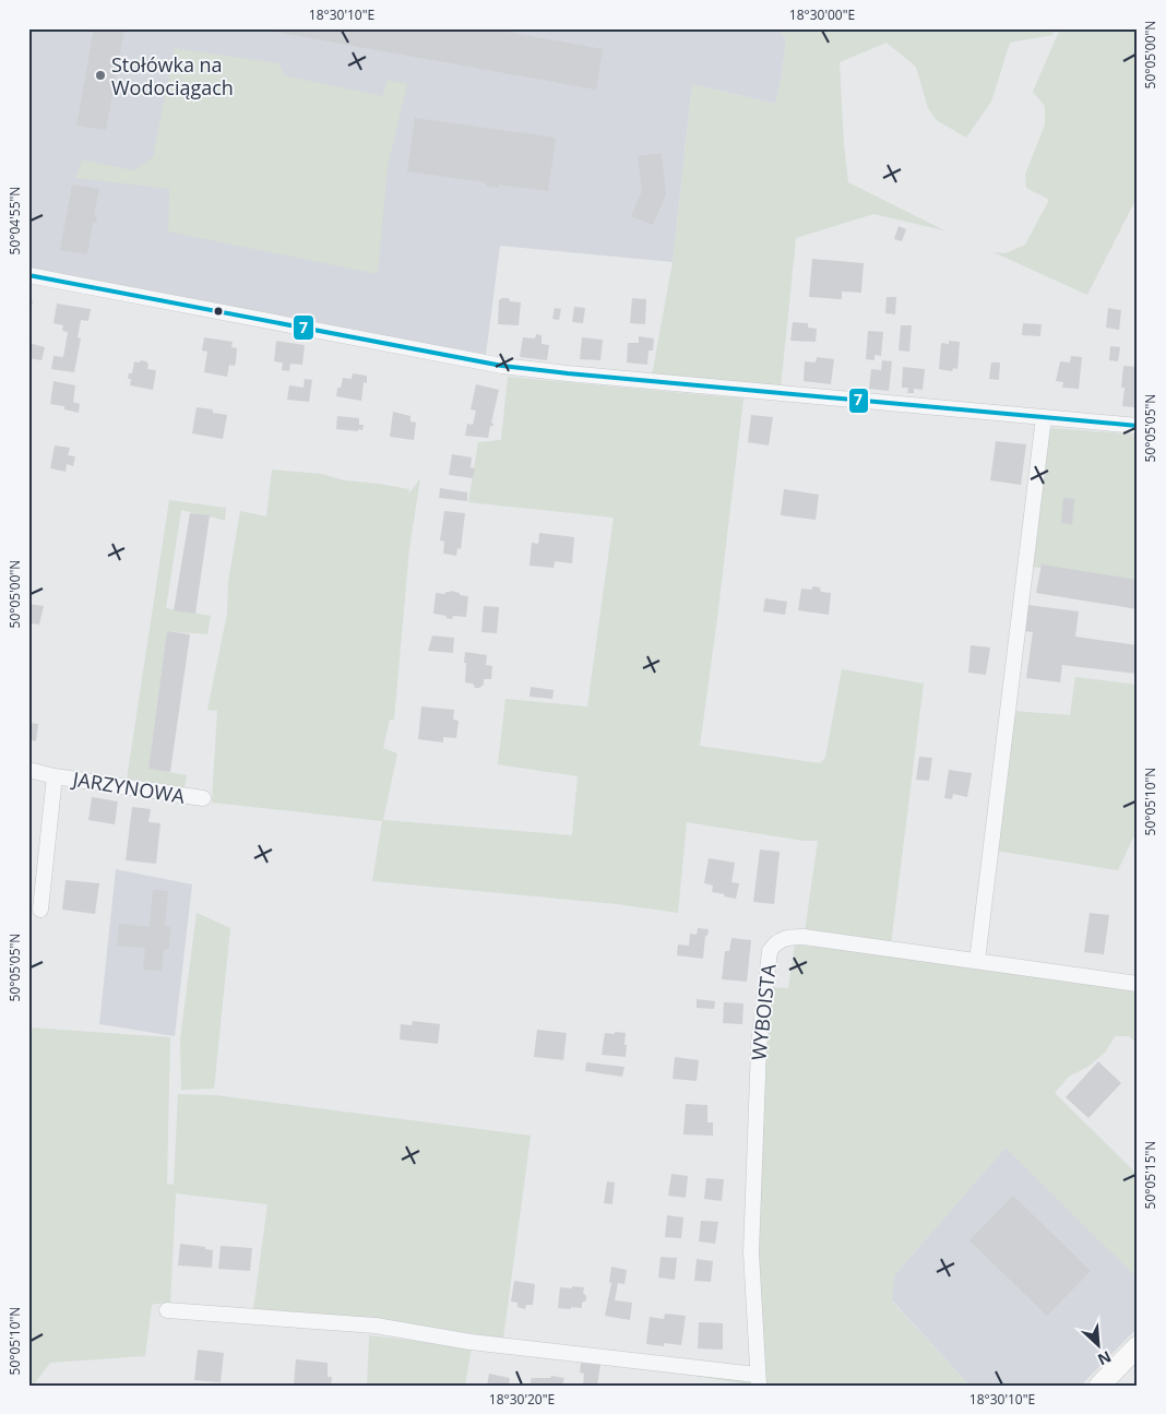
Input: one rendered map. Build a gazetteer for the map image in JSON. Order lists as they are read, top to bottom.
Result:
{
  "streets": {
    "street": ["JARZYNOWA", "WYBOISTA"]
  },
  "places": ["Stołówka na Wodociągach"],
  "lines": ["transit line 7"],
  "north": "bottom right",
  "coordinates": [
    "18°30'10\"E",
    "18°30'00\"E",
    "50°05'00\"N",
    "50°04'55\"N",
    "50°05'05\"N",
    "50°05'10\"N",
    "50°05'15\"N",
    "18°30'20\"E"
  ]
}
